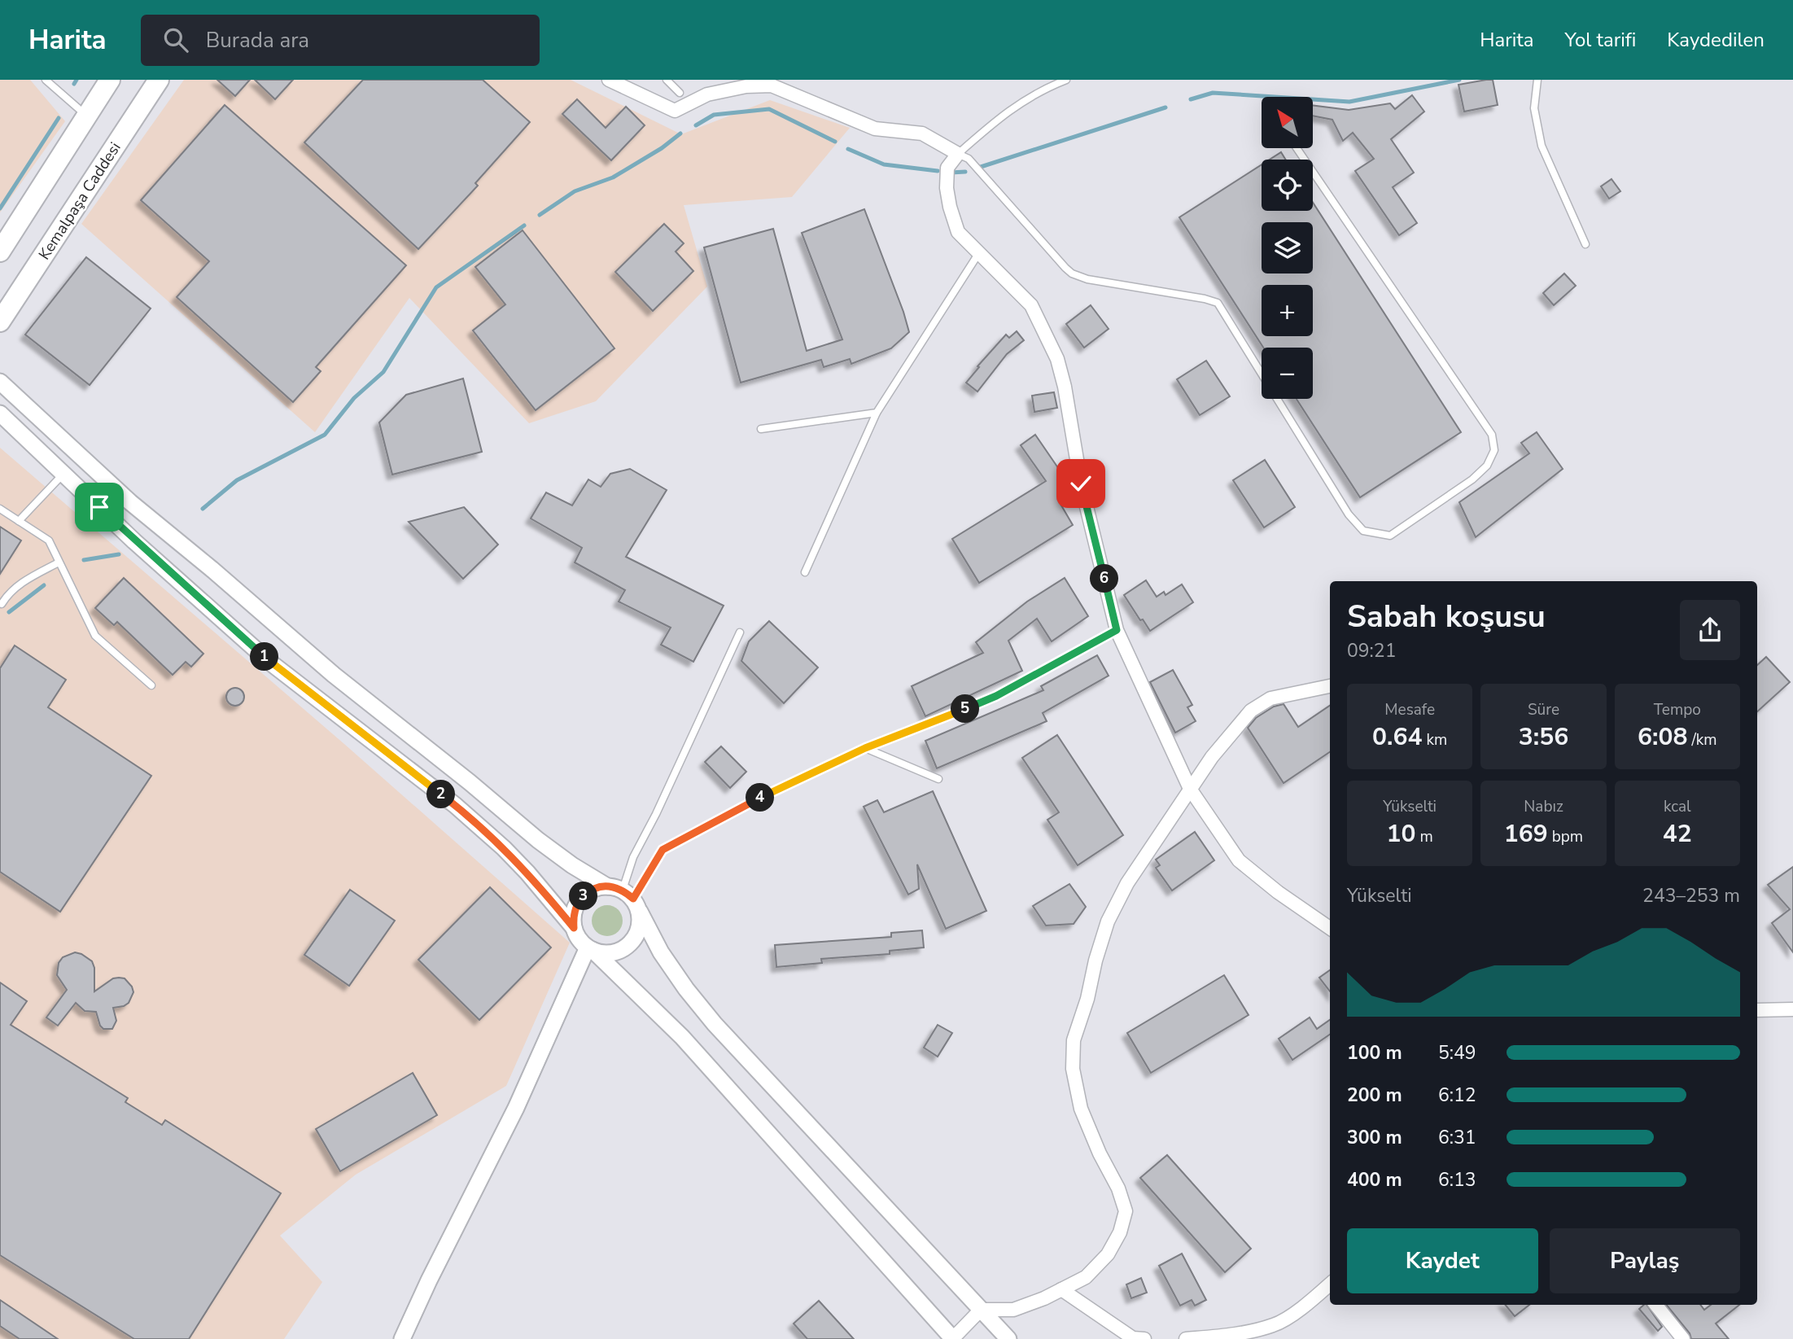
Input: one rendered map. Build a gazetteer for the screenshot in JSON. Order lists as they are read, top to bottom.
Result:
{
  "streets": {
    "main road": ["Kemalpaşa Caddesi"]
  },
  "north": "top left",
  "page": {
    "header": "Harita",
    "search": "Burada ara",
    "nav": ["Harita", "Yol tarifi", "Kaydedilen"],
    "map_buttons": ["+", "−"],
    "pins": [
      "6",
      "1",
      "5",
      "2",
      "4",
      "3"
    ],
    "heading": ["Sabah koşusu", "09:21"],
    "stats": [
      ["Mesafe", "0.64 km"],
      ["Süre", "3:56"],
      ["Tempo", "6:08 /km"],
      ["Yükselti", "10 m"],
      ["Nabız", "169 bpm"],
      ["kcal", "42"]
    ],
    "chart": ["Yükselti", "243–253 m"],
    "list": [
      {
        "name": "100 m",
        "note": "5:49"
      },
      {
        "name": "200 m",
        "note": "6:12"
      },
      {
        "name": "300 m",
        "note": "6:31"
      },
      {
        "name": "400 m",
        "note": "6:13"
      }
    ],
    "buttons": ["Kaydet", "Paylaş"]
  }
}
